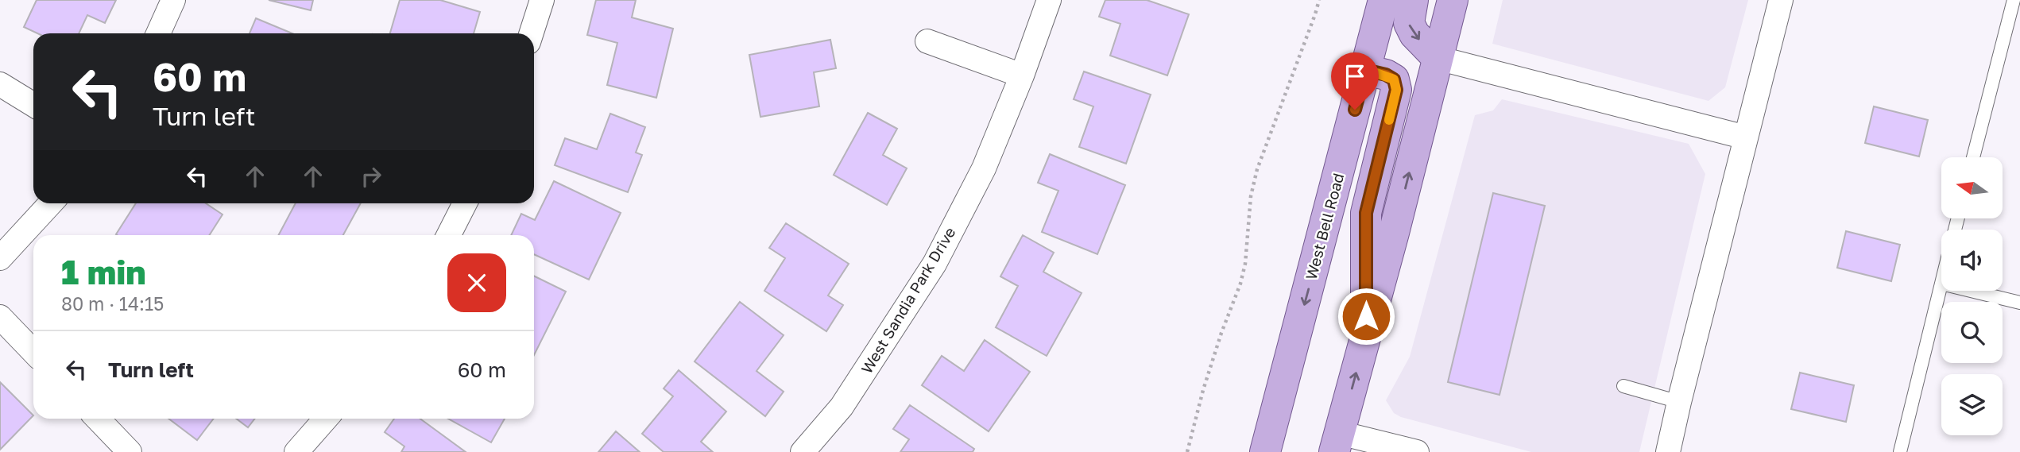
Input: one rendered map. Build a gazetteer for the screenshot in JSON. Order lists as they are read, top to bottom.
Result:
{
  "streets": {
    "main road": ["West Bell Road"],
    "street": ["West Sandia Park Drive"]
  },
  "north": "left",
  "page": {
    "turn": ["60 m", "Turn left"],
    "heading": ["1 min", "80 m · 14:15"],
    "list": [
      {
        "name": "Turn left",
        "value": "60 m"
      }
    ]
  }
}
